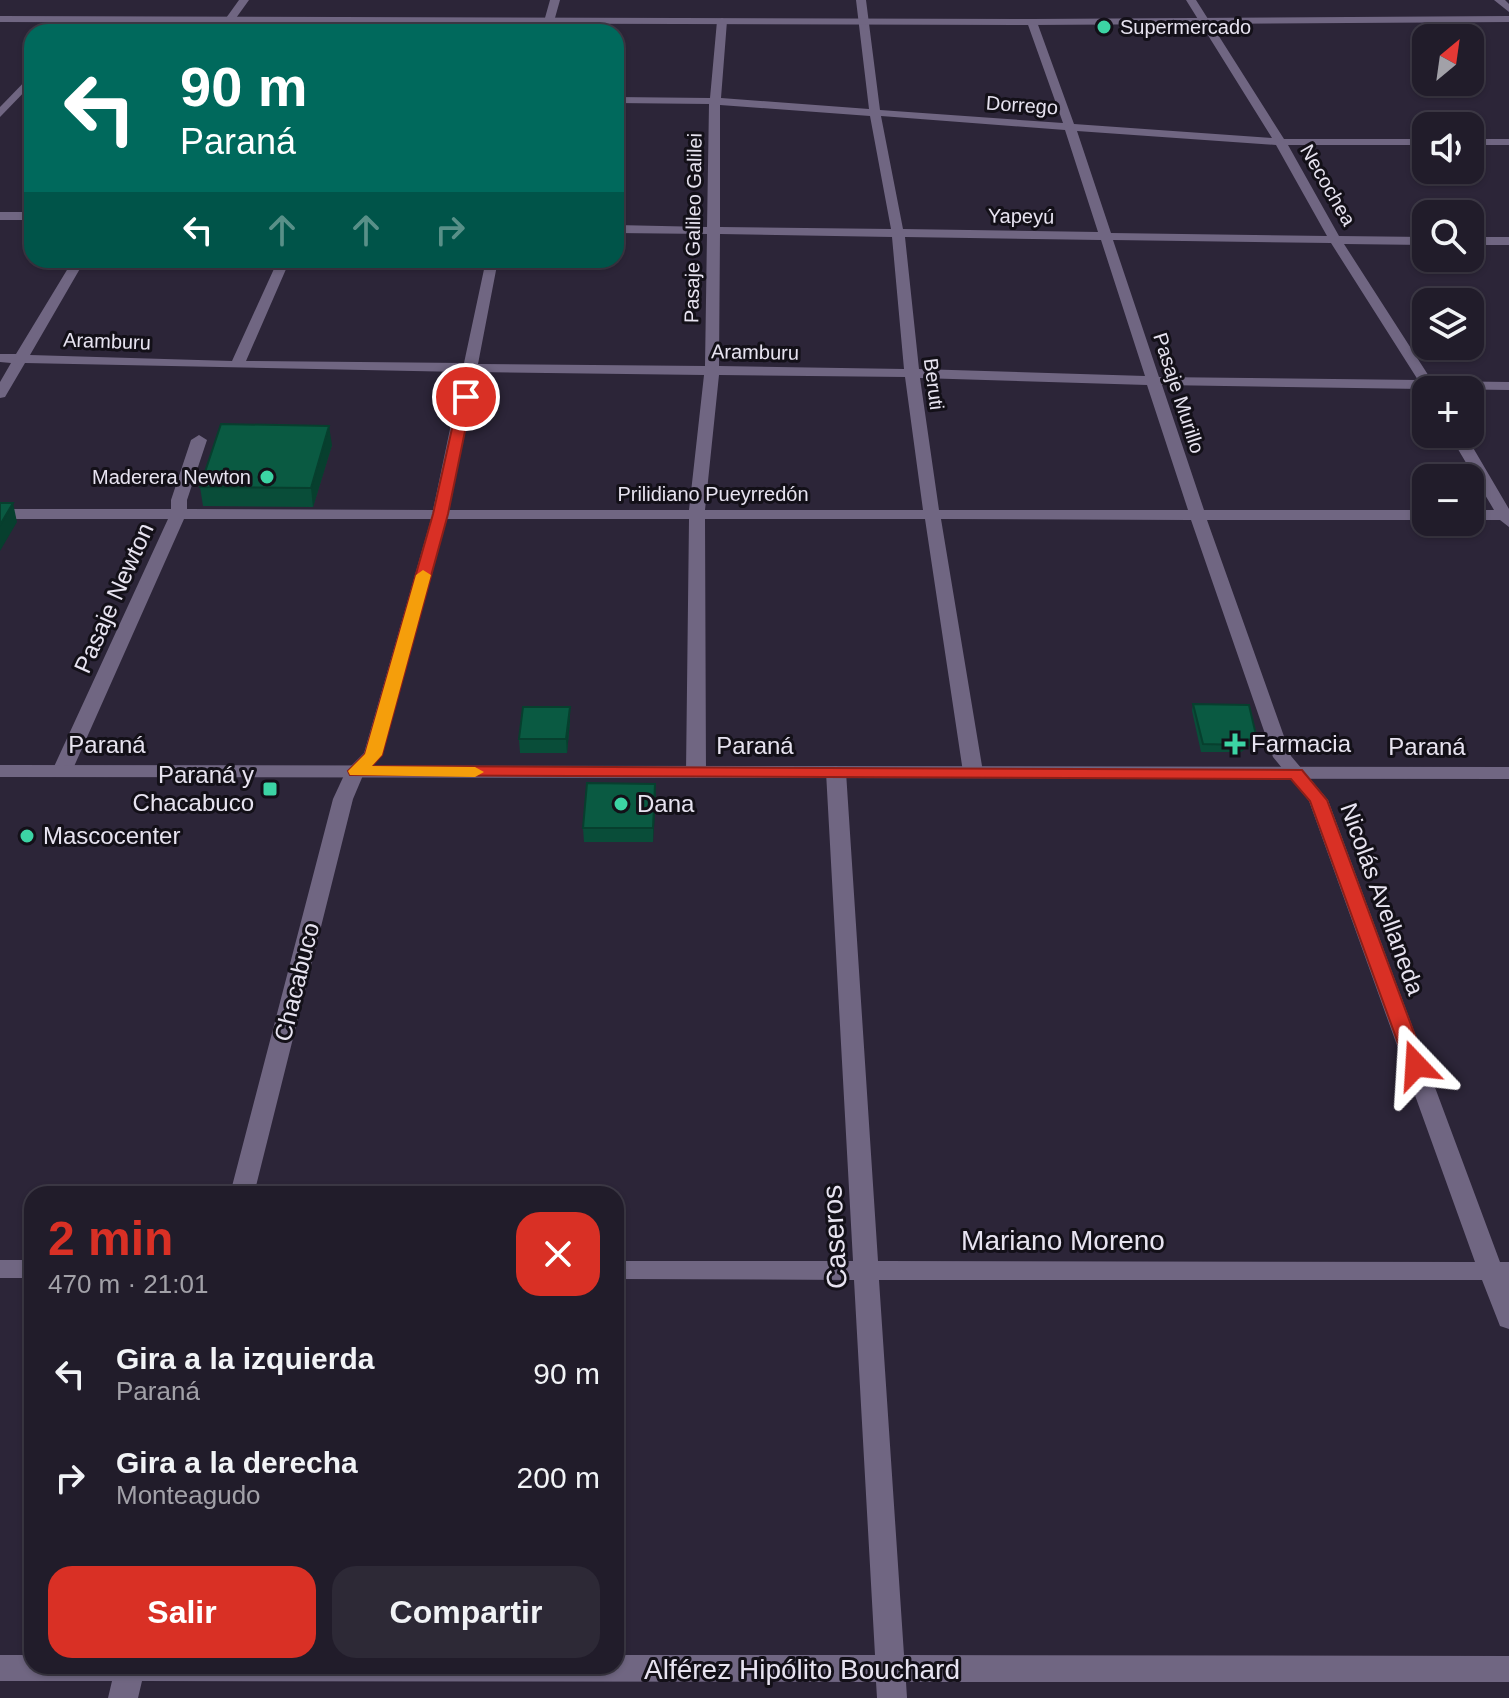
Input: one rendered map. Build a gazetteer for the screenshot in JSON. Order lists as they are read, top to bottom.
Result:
{
  "streets": {
    "street": [
      "Dorrego",
      "Necochea",
      "Yapeyú",
      "Pasaje Galileo Galilei",
      "Aramburu",
      "Beruti",
      "Pasaje Murillo",
      "Prilidiano Pueyrredón",
      "Pasaje Newton",
      "Paraná",
      "Nicolás Avellaneda",
      "Chacabuco",
      "Caseros",
      "Mariano Moreno",
      "Alférez Hipólito Bouchard"
    ]
  },
  "crossings": [
    ["Dorrego", "Necochea"],
    ["Dorrego", "Pasaje Galileo Galilei"],
    ["Dorrego", "Beruti"],
    ["Dorrego", "Pasaje Murillo"],
    ["Necochea", "Yapeyú"],
    ["Yapeyú", "Pasaje Galileo Galilei"],
    ["Yapeyú", "Beruti"],
    ["Yapeyú", "Pasaje Murillo"],
    ["Pasaje Galileo Galilei", "Aramburu"],
    ["Pasaje Galileo Galilei", "Prilidiano Pueyrredón"],
    ["Pasaje Galileo Galilei", "Paraná"],
    ["Aramburu", "Beruti"],
    ["Aramburu", "Pasaje Murillo"],
    ["Aramburu", "Chacabuco"],
    ["Beruti", "Prilidiano Pueyrredón"],
    ["Beruti", "Paraná"],
    ["Pasaje Murillo", "Prilidiano Pueyrredón"],
    ["Pasaje Murillo", "Paraná"],
    ["Pasaje Murillo", "Nicolás Avellaneda"],
    ["Prilidiano Pueyrredón", "Pasaje Newton"],
    ["Prilidiano Pueyrredón", "Chacabuco"],
    ["Pasaje Newton", "Paraná"],
    ["Paraná", "Nicolás Avellaneda"],
    ["Paraná", "Chacabuco"],
    ["Paraná", "Caseros"],
    ["Nicolás Avellaneda", "Mariano Moreno"],
    ["Caseros", "Mariano Moreno"],
    ["Caseros", "Alférez Hipólito Bouchard"]
  ],
  "places": {
    "other": [
      "Supermercado",
      "Maderera Newton",
      "Dana",
      "Mascocenter"
    ],
    "health": ["Farmacia"],
    "transit": ["Paraná y Chacabuco"]
  },
  "north": "top right",
  "page": {
    "map_buttons": ["+", "−"],
    "turn": ["90 m", "Paraná"],
    "heading": ["2 min", "470 m · 21:01"],
    "list": [
      {
        "name": "Gira a la izquierda",
        "note": "Paraná",
        "value": "90 m"
      },
      {
        "name": "Gira a la derecha",
        "note": "Monteagudo",
        "value": "200 m"
      }
    ],
    "buttons": ["Salir", "Compartir"]
  }
}
